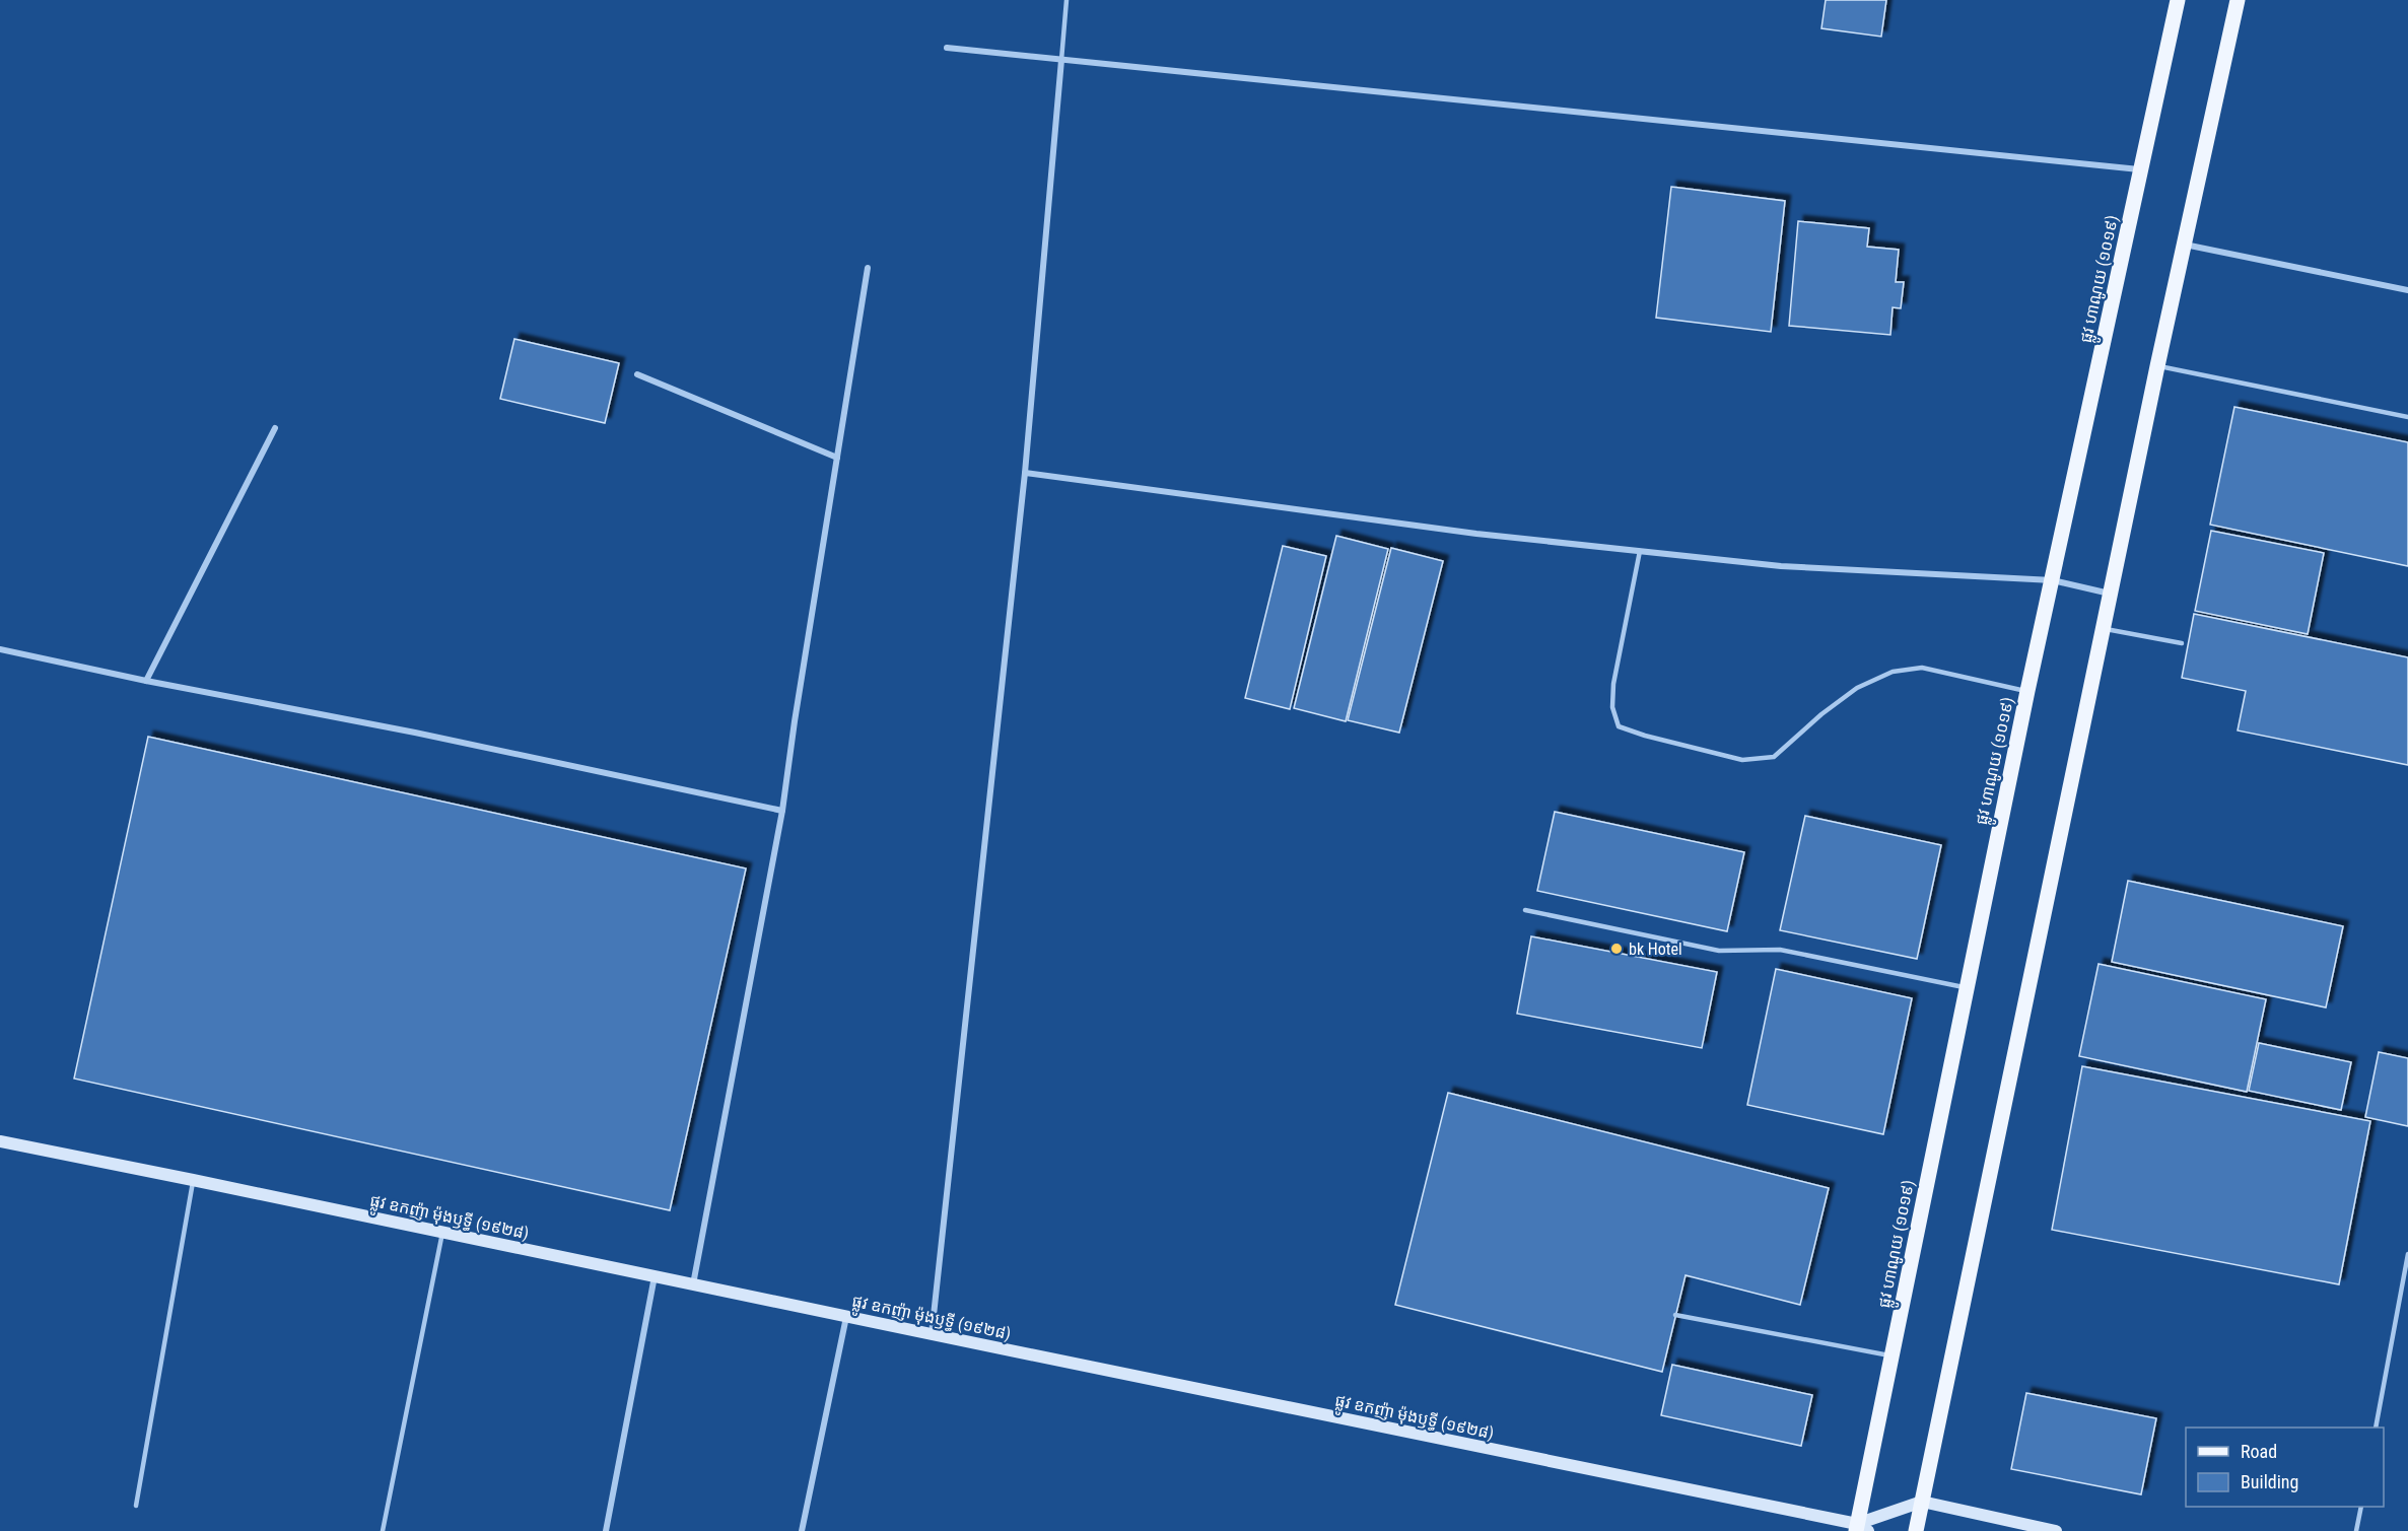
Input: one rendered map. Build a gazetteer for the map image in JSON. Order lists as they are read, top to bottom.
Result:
{
  "streets": {
    "main road": ["ផ្លូវ ហាណូយ (១០១៩)", "ផ្លូវ ឧកញ៉ា ម៉ុងឫទ្ធី (១៩២៨)"]
  },
  "crossings": [
    ["ផ្លូវ ហាណូយ (១០១៩)", "ផ្លូវ ឧកញ៉ា ម៉ុងឫទ្ធី (១៩២៨)"]
  ],
  "places": ["bk Hotel"],
  "legend": ["Road", "Building"]
}
